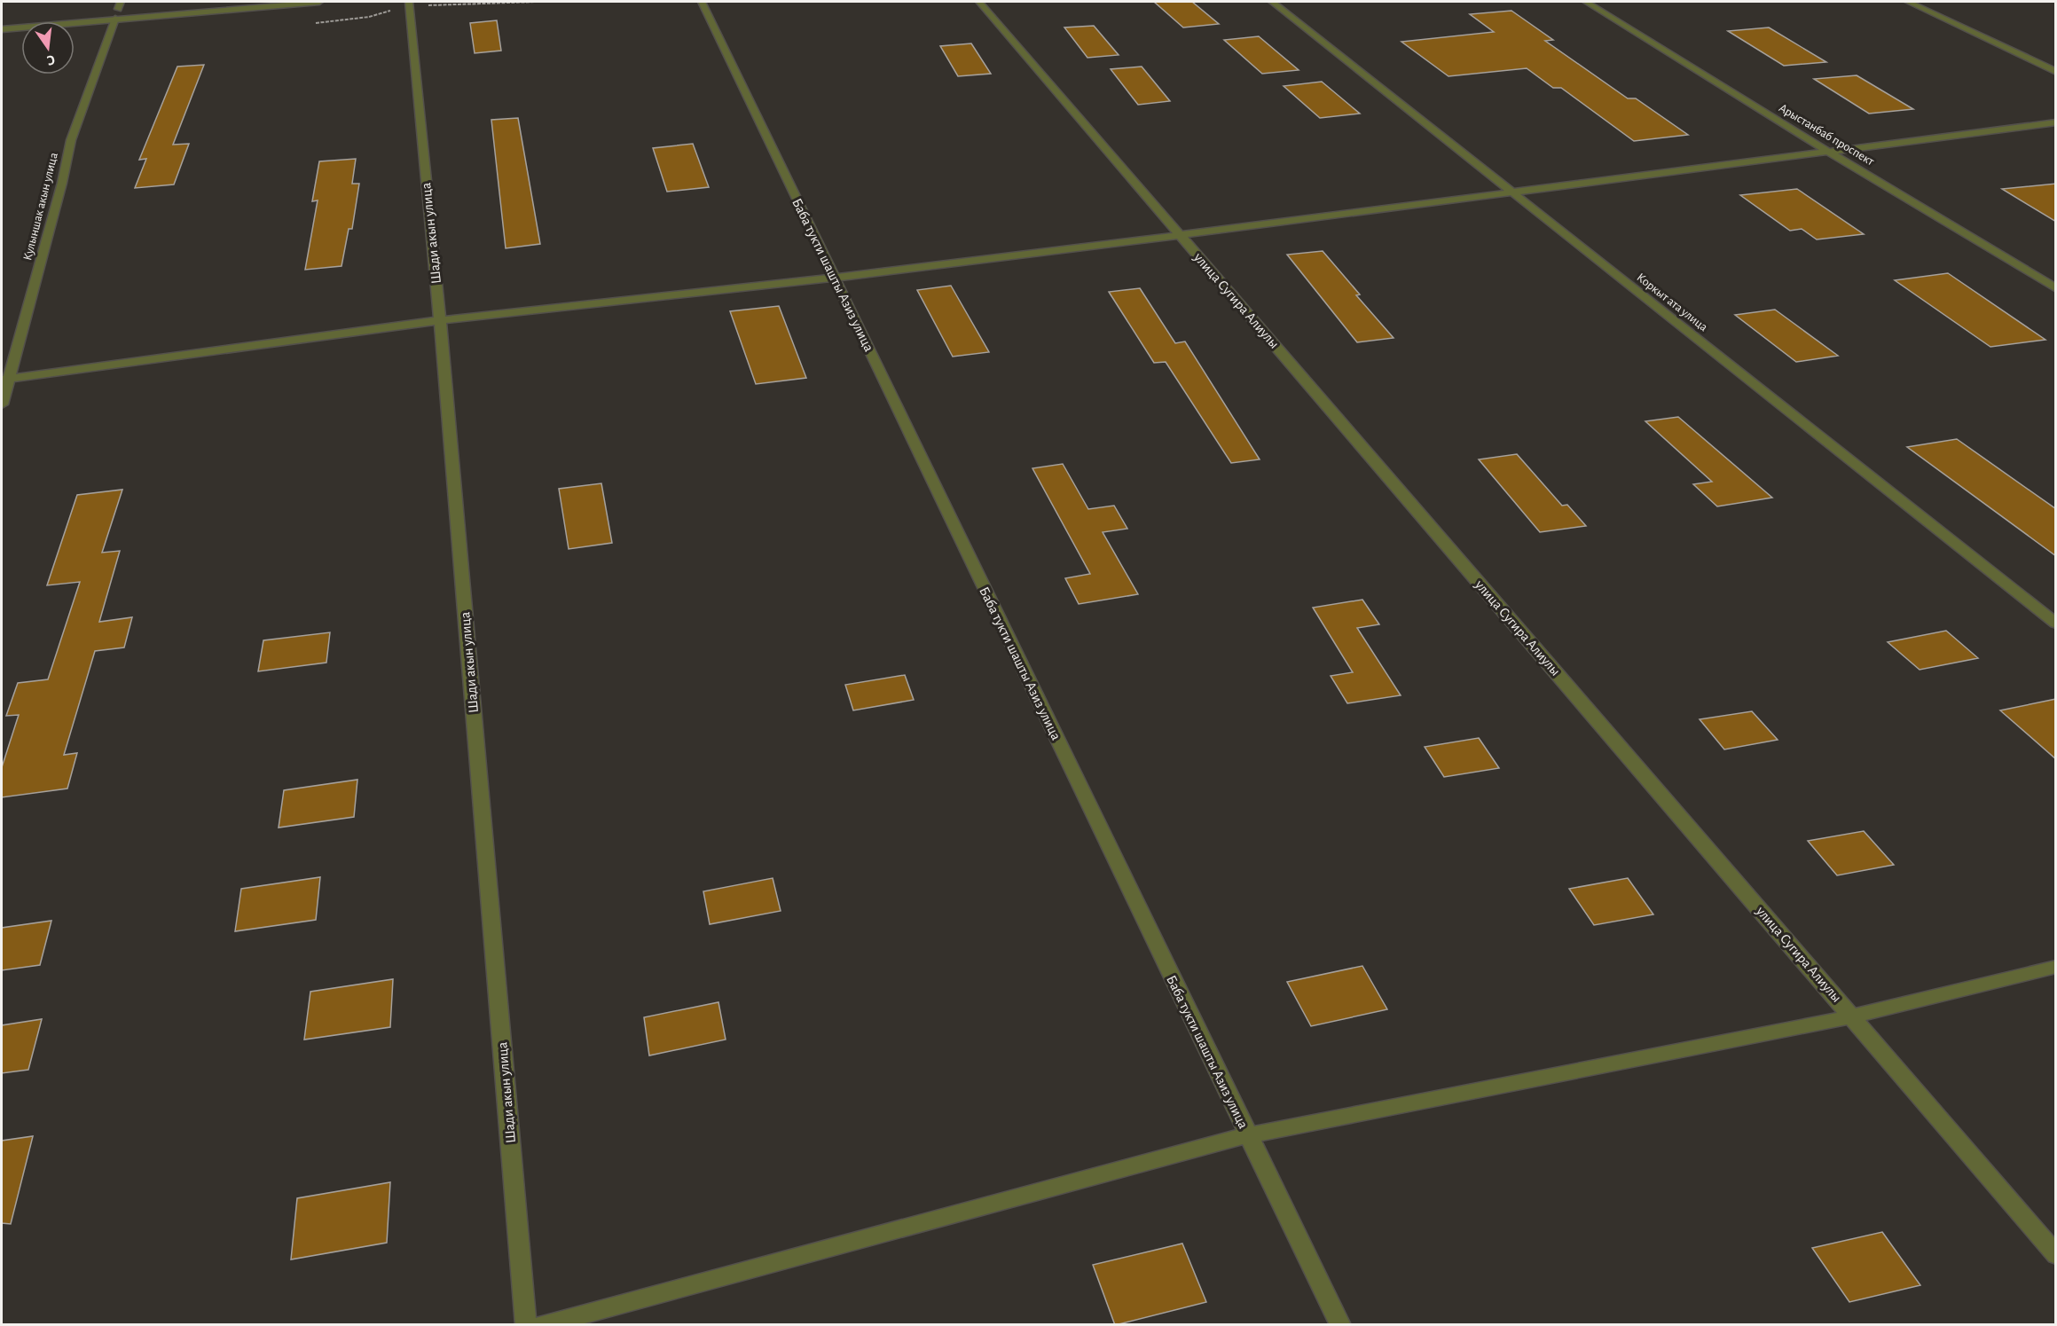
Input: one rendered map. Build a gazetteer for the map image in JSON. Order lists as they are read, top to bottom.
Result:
{
  "streets": {
    "street": [
      "Арыстанбаб проспект",
      "Кулыншак акын улица",
      "Шади акын улица",
      "Баба тукти шашты Азиз улица",
      "улица Сугира Алиулы",
      "Коркыт ата улица"
    ]
  },
  "north": "bottom"
}
